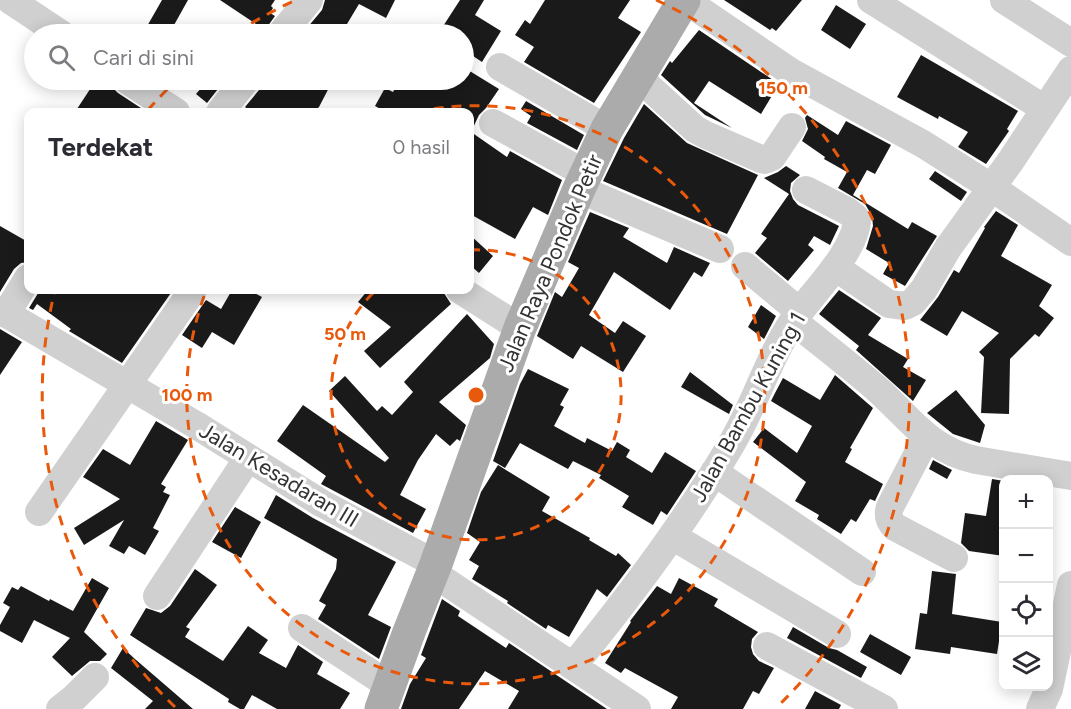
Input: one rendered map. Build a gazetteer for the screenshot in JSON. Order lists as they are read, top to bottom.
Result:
{
  "streets": {
    "main road": ["Jalan Raya Pondok Petir"],
    "street": ["Jalan Bambu Kuning 1", "Jalan Kesadaran III"]
  },
  "crossings": [
    ["Jalan Raya Pondok Petir", "Jalan Kesadaran III"],
    ["Jalan Bambu Kuning 1", "Jalan Kesadaran III"]
  ],
  "page": {
    "search": "Cari di sini",
    "heading": ["Terdekat", "0 hasil"],
    "map_buttons": ["+", "−"]
  },
  "rings": ["150 m", "50 m", "100 m"]
}
